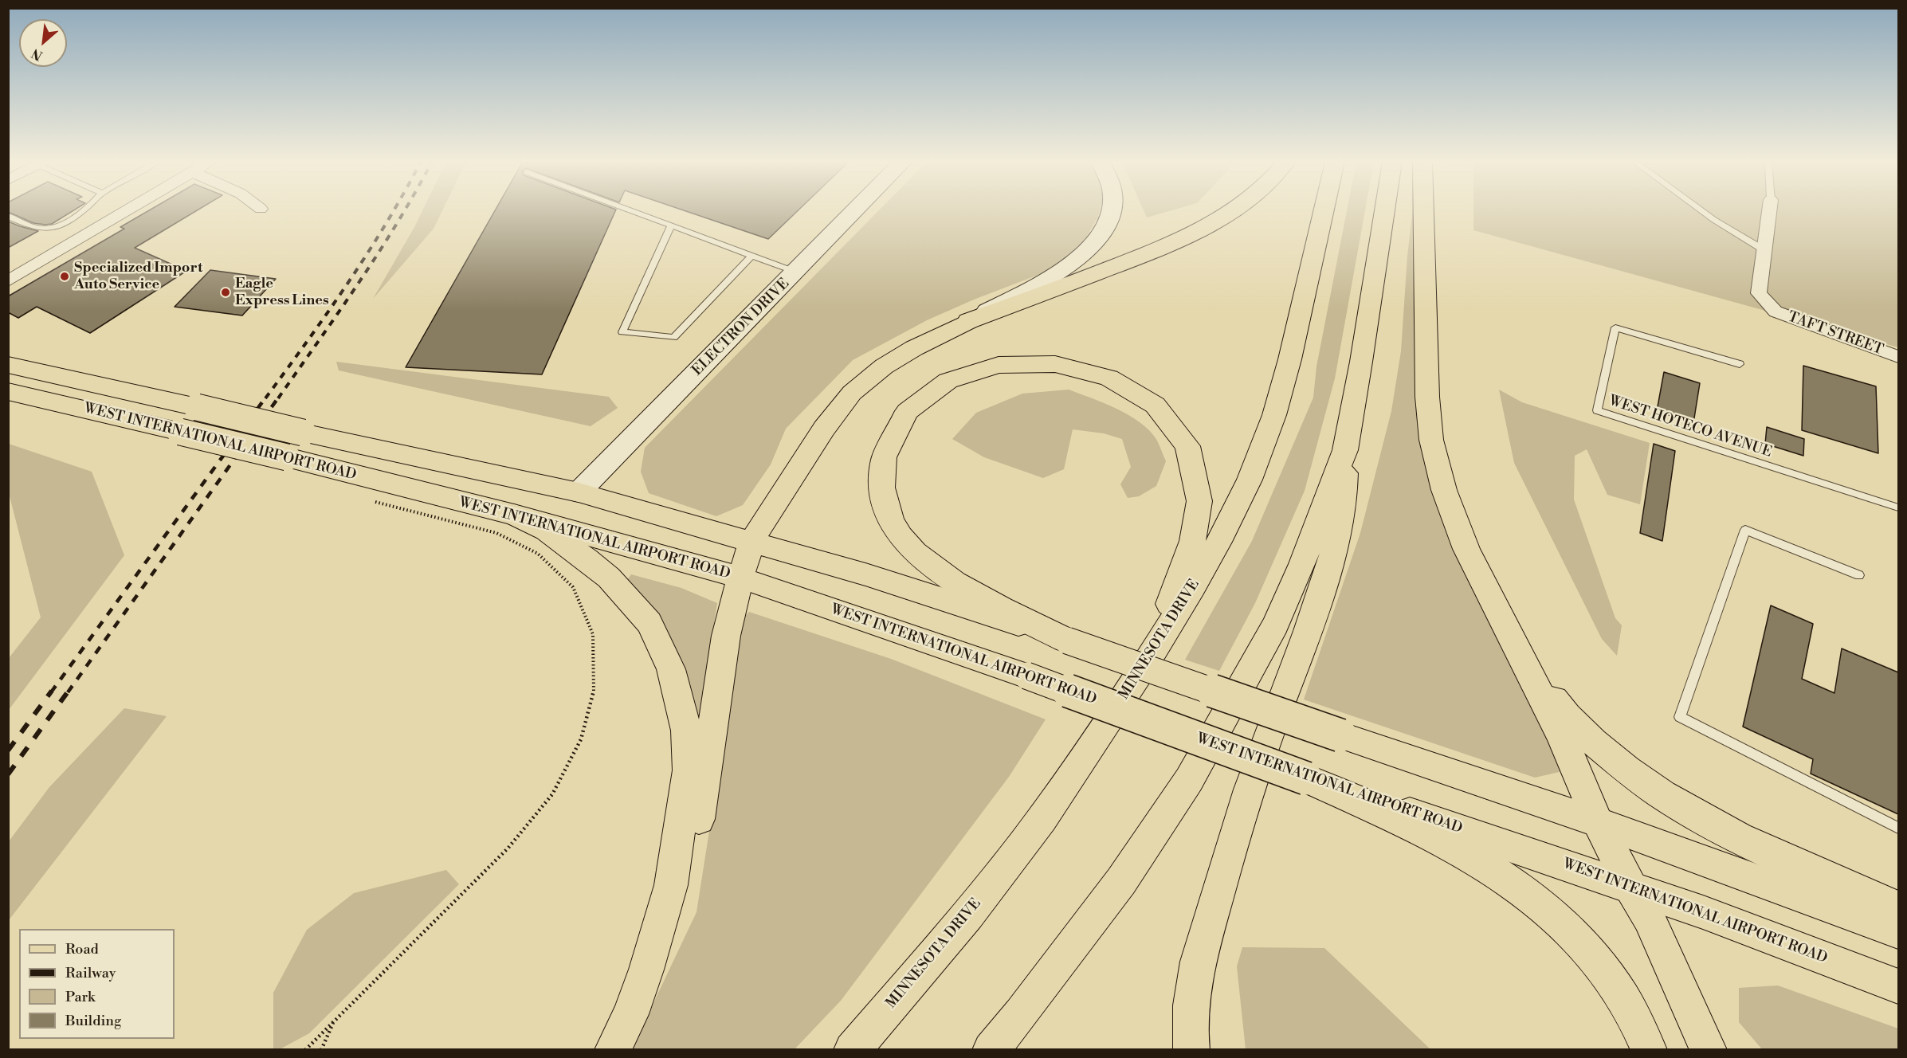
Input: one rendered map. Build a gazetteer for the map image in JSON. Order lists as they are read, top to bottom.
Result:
{
  "streets": {
    "main road": ["WEST INTERNATIONAL AIRPORT ROAD", "MINNESOTA DRIVE"],
    "street": ["ELECTRON DRIVE", "TAFT STREET"],
    "lane": ["WEST HOTECO AVENUE"]
  },
  "crossings": [
    ["ELECTRON DRIVE", "WEST INTERNATIONAL AIRPORT ROAD"]
  ],
  "places": ["Specialized Import Auto Service", "Eagle Express Lines"],
  "legend": [
    "Road",
    "Railway",
    "Park",
    "Building"
  ],
  "north": "bottom left"
}
